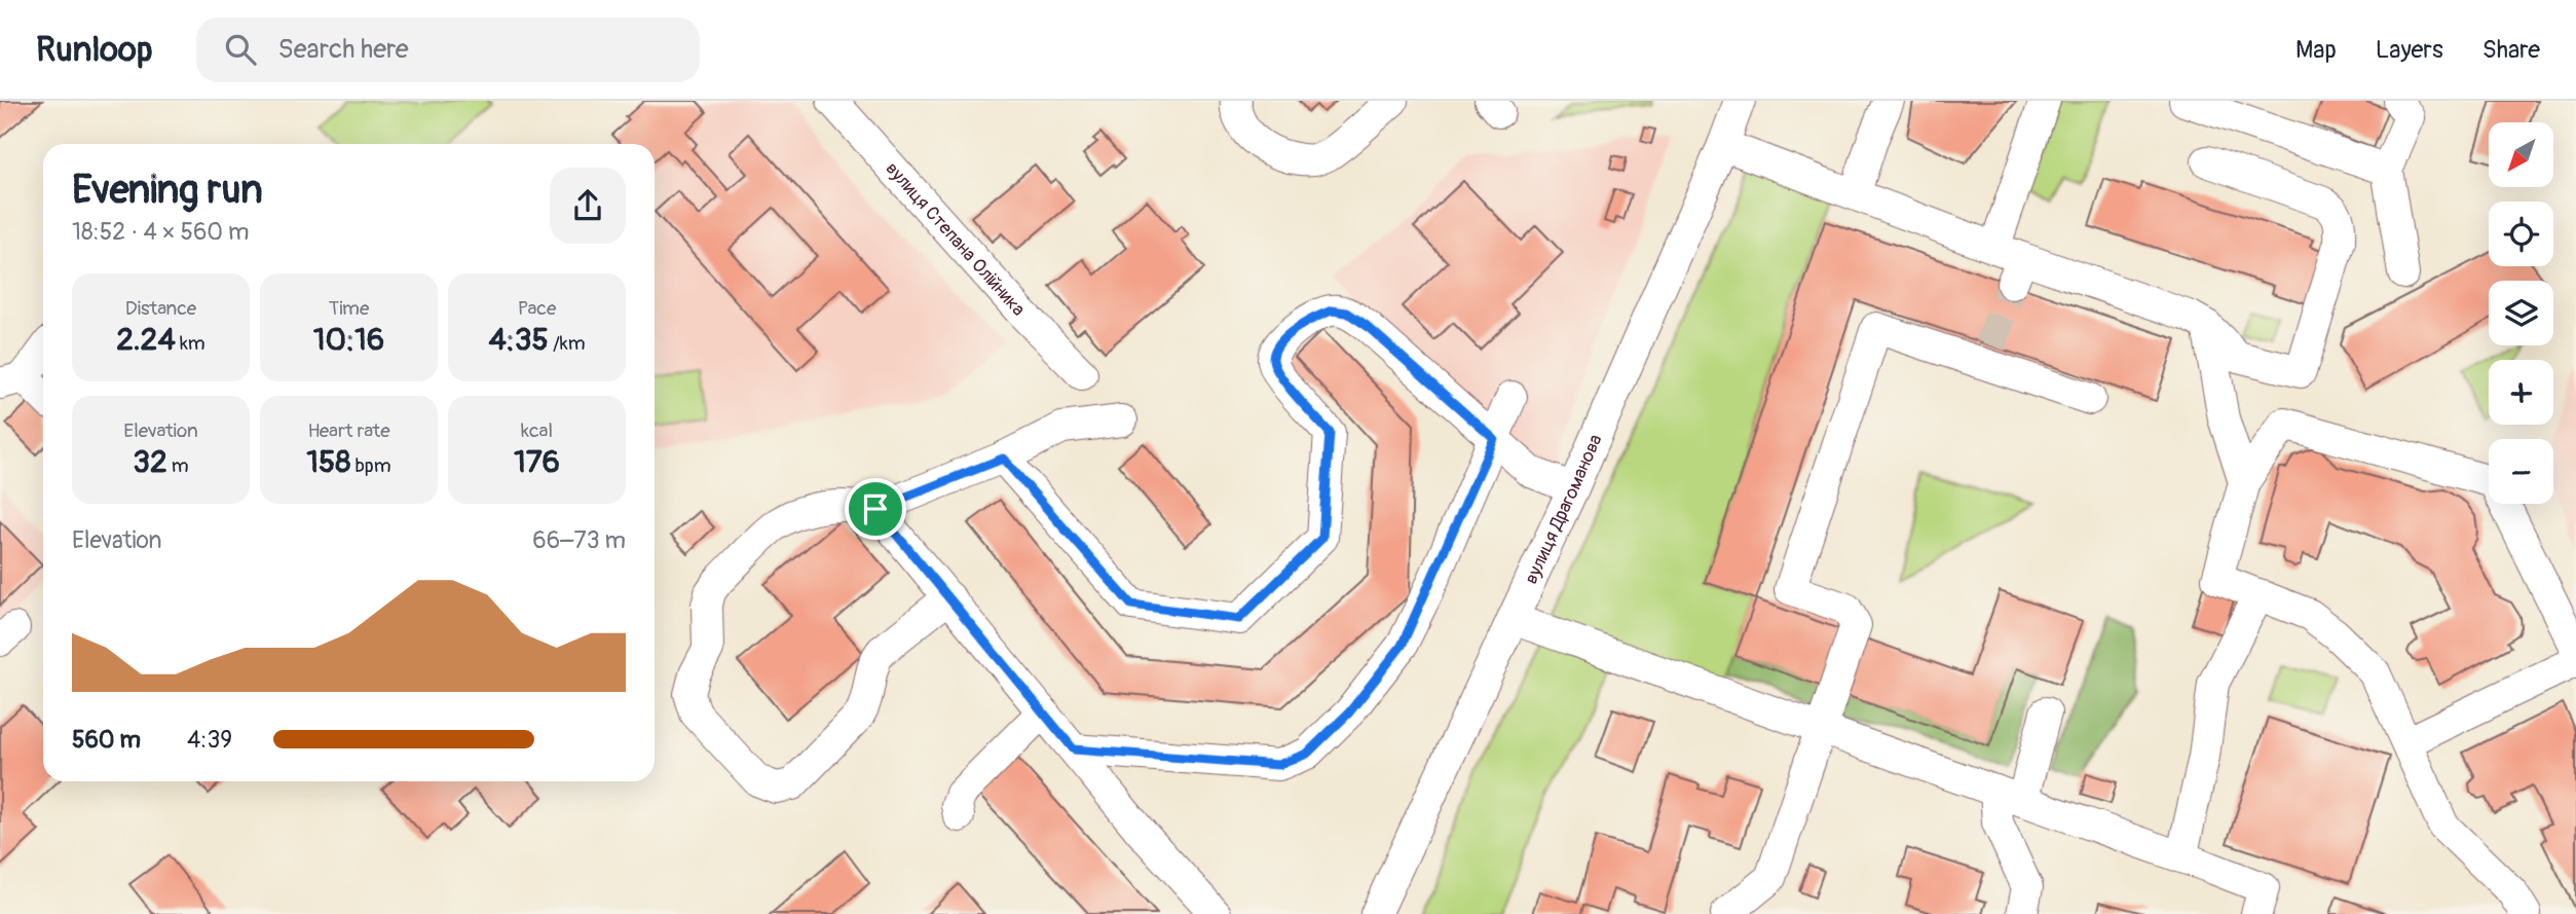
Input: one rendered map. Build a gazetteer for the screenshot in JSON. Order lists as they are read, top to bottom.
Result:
{
  "streets": {
    "street": ["вулиця Степана Олійника", "вулиця Драгоманова"]
  },
  "north": "bottom left",
  "page": {
    "header": "Runloop",
    "search": "Search here",
    "nav": ["Map", "Layers", "Share"],
    "map_buttons": ["+", "−"],
    "heading": ["Evening run", "18:52 · 4 × 560 m"],
    "stats": [
      ["Distance", "2.24 km"],
      ["Time", "10:16"],
      ["Pace", "4:35 /km"],
      ["Elevation", "32 m"],
      ["Heart rate", "158 bpm"],
      ["kcal", "176"]
    ],
    "chart": ["Elevation", "66–73 m"],
    "list": [
      {
        "name": "560 m",
        "note": "4:39"
      }
    ]
  }
}
